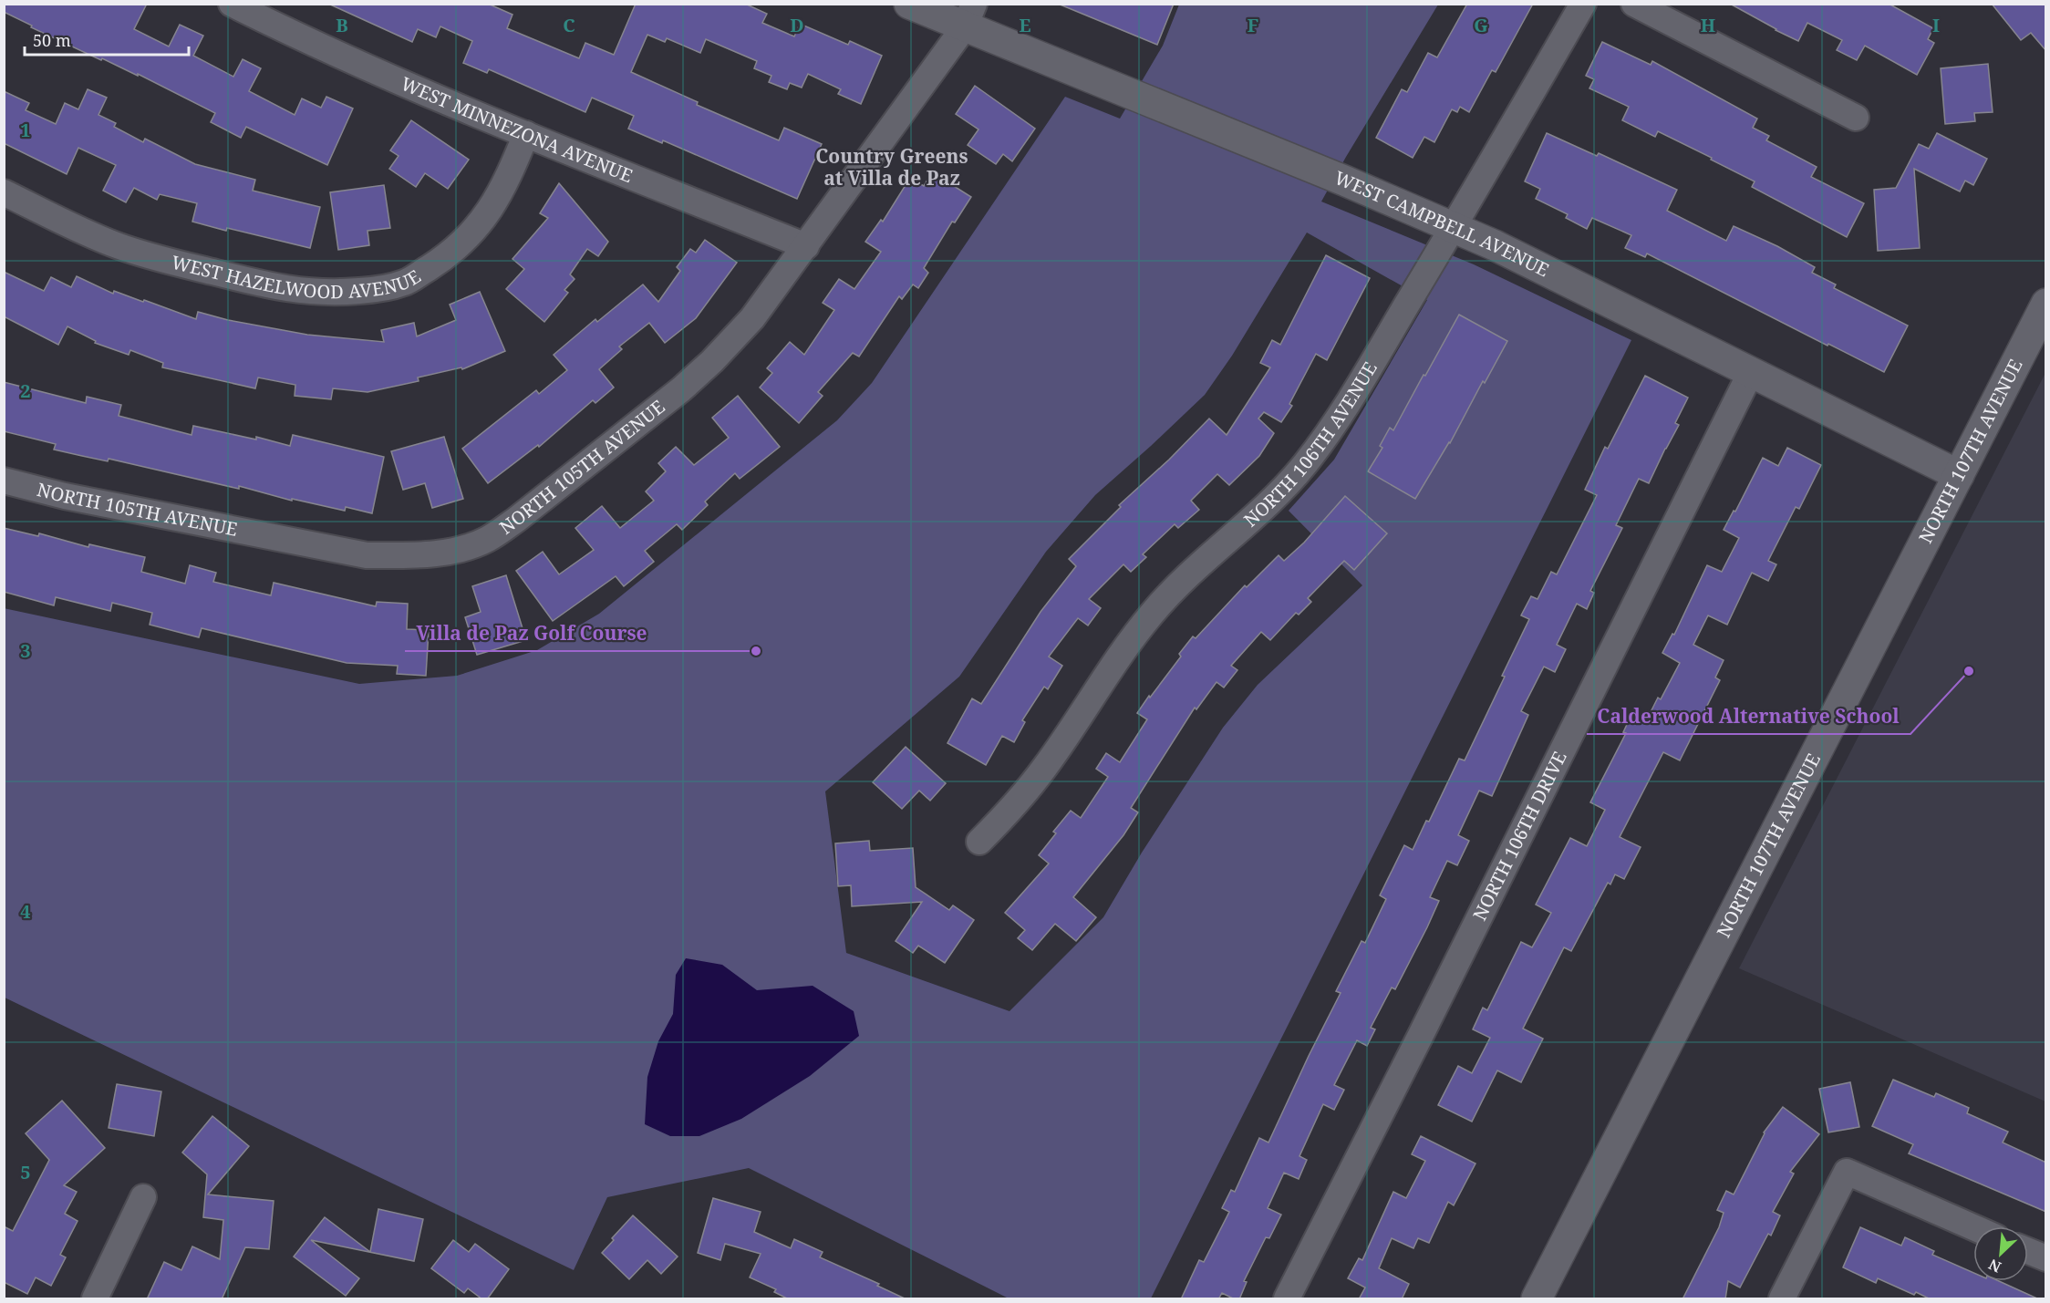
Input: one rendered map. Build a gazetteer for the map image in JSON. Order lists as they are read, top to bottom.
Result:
{
  "streets": {
    "street": [
      "WEST MINNEZONA AVENUE",
      "WEST CAMPBELL AVENUE",
      "WEST HAZELWOOD AVENUE",
      "NORTH 106TH AVENUE",
      "NORTH 107TH AVENUE",
      "NORTH 105TH AVENUE",
      "NORTH 106TH DRIVE"
    ]
  },
  "crossings": [
    ["WEST MINNEZONA AVENUE", "WEST HAZELWOOD AVENUE"],
    ["WEST MINNEZONA AVENUE", "NORTH 105TH AVENUE"],
    ["WEST CAMPBELL AVENUE", "NORTH 106TH AVENUE"],
    ["WEST CAMPBELL AVENUE", "NORTH 107TH AVENUE"],
    ["WEST CAMPBELL AVENUE", "NORTH 105TH AVENUE"],
    ["WEST CAMPBELL AVENUE", "NORTH 106TH DRIVE"]
  ],
  "districts": ["Country Greens at Villa de Paz"],
  "places": ["Villa de Paz Golf Course", "Calderwood Alternative School"],
  "scale_bar": "50 m",
  "north": "bottom left",
  "grid": {
    "columns": [
      "B",
      "C",
      "D",
      "E",
      "F",
      "G",
      "H",
      "I"
    ],
    "rows": [
      "1",
      "2",
      "3",
      "4",
      "5"
    ]
  }
}
